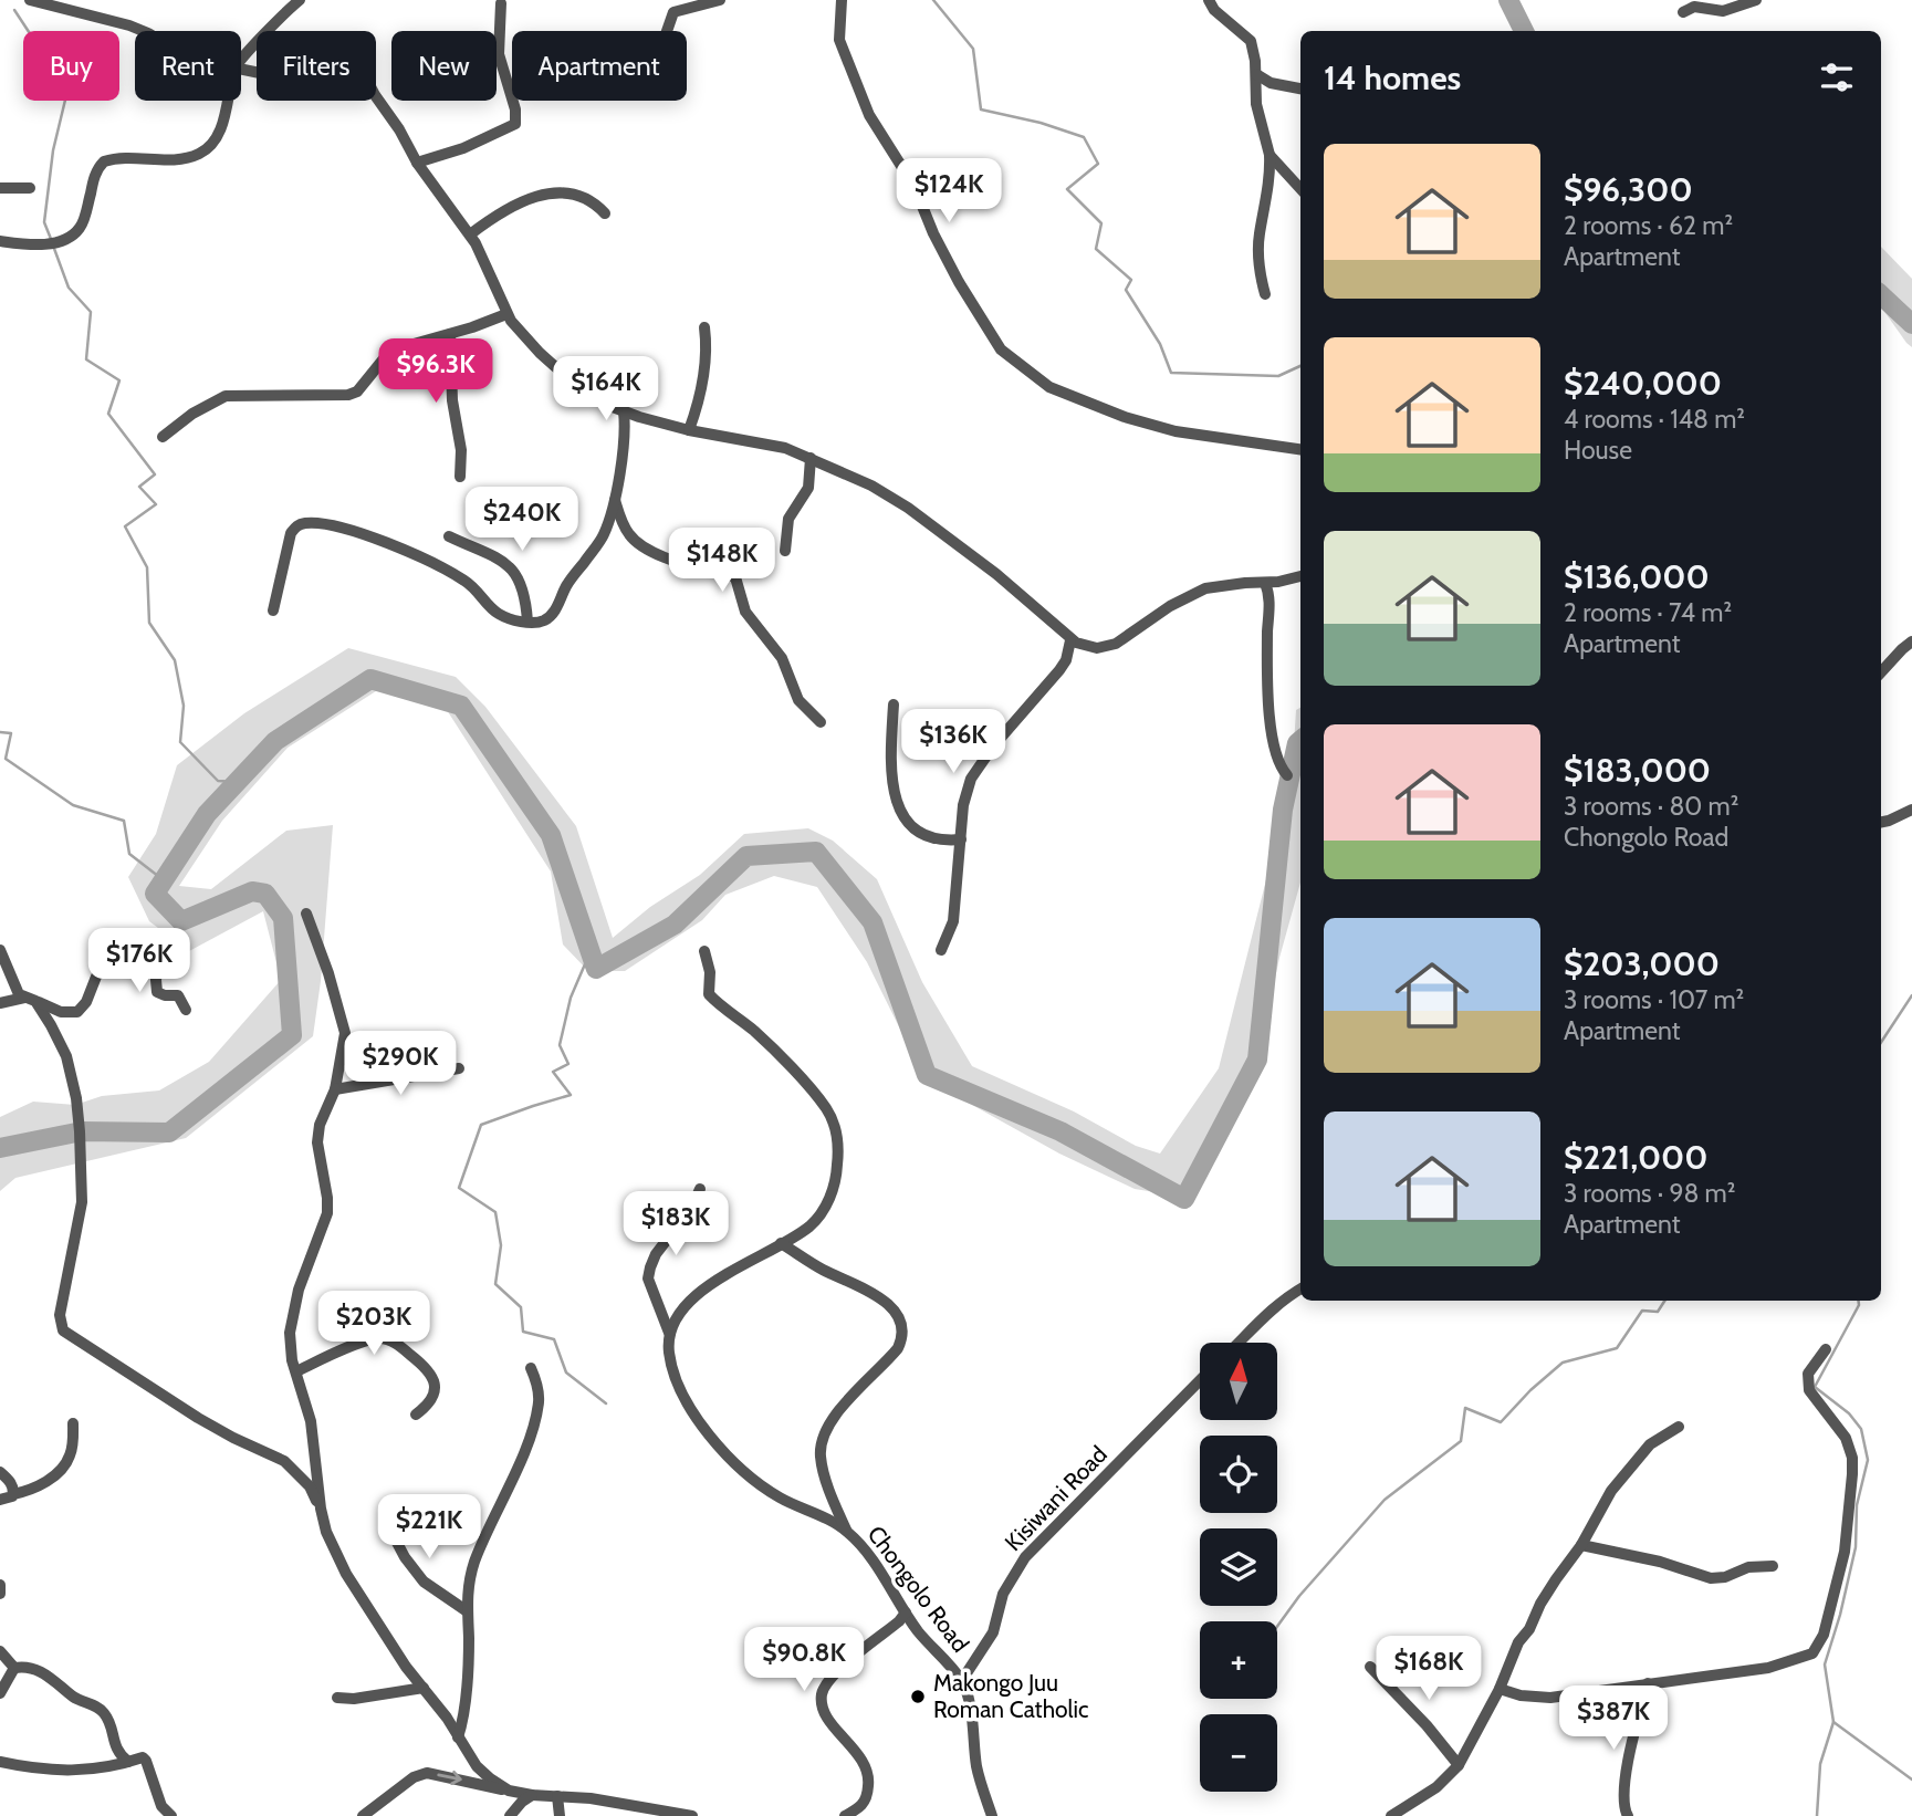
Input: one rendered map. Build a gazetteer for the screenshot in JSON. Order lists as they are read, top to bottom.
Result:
{
  "streets": {
    "street": ["Kisiwani Road", "Chongolo Road"]
  },
  "crossings": [
    ["Kisiwani Road", "Chongolo Road"]
  ],
  "places": ["Makongo Juu Roman Catholic"],
  "north": "top",
  "page": {
    "chip": [
      "Buy",
      "Rent",
      "Filters",
      "New",
      "Apartment"
    ],
    "heading": "14 homes",
    "list": [
      {
        "name": "$96,300",
        "note": "2 rooms · 62 m² · Apartment"
      },
      {
        "name": "$240,000",
        "note": "4 rooms · 148 m² · House"
      },
      {
        "name": "$136,000",
        "note": "2 rooms · 74 m² · Apartment"
      },
      {
        "name": "$183,000",
        "note": "3 rooms · 80 m² · Chongolo Road"
      },
      {
        "name": "$203,000",
        "note": "3 rooms · 107 m² · Apartment"
      },
      {
        "name": "$221,000",
        "note": "3 rooms · 98 m² · Apartment"
      }
    ],
    "price": [
      "$124K",
      "$96.3K",
      "$164K",
      "$240K",
      "$148K",
      "$136K",
      "$176K",
      "$290K",
      "$183K",
      "$203K",
      "$221K",
      "$90.8K",
      "$168K",
      "$387K"
    ],
    "map_buttons": ["+", "−"]
  }
}
